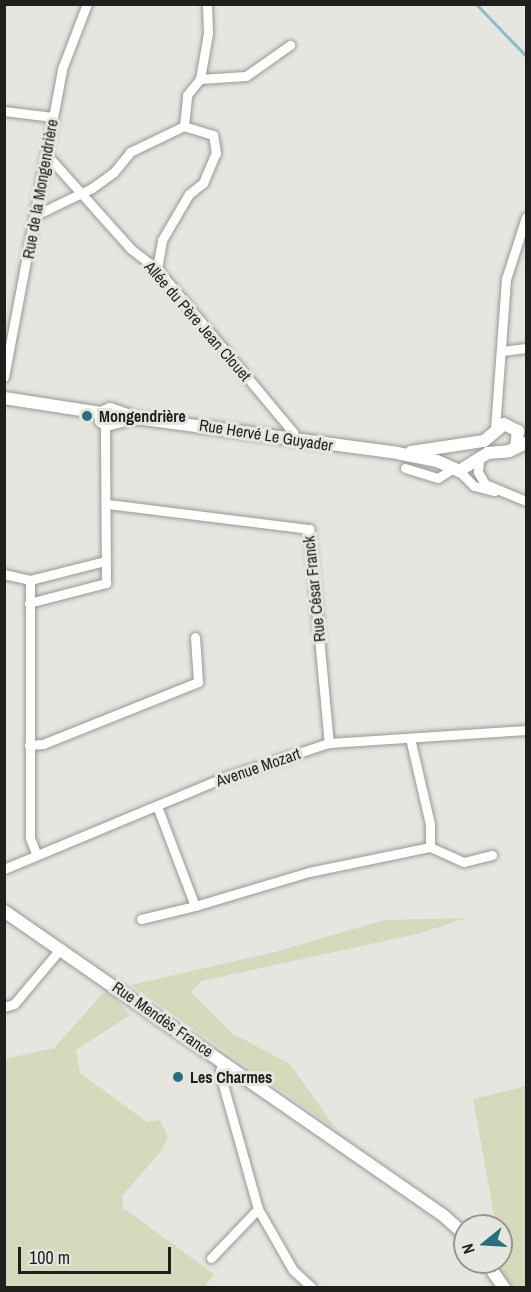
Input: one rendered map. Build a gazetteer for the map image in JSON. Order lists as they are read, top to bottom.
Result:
{
  "streets": {
    "street": [
      "Rue de la Mongendrière",
      "Allée du Père Jean Clouet",
      "Rue Hervé Le Guyader",
      "Rue César Franck",
      "Avenue Mozart",
      "Rue Mendès France"
    ]
  },
  "crossings": [
    ["Rue de la Mongendrière", "Allée du Père Jean Clouet"],
    ["Allée du Père Jean Clouet", "Rue Hervé Le Guyader"],
    ["Rue César Franck", "Avenue Mozart"]
  ],
  "places": ["Mongendrière", "Les Charmes"],
  "scale_bar": "100 m",
  "north": "left"
}
